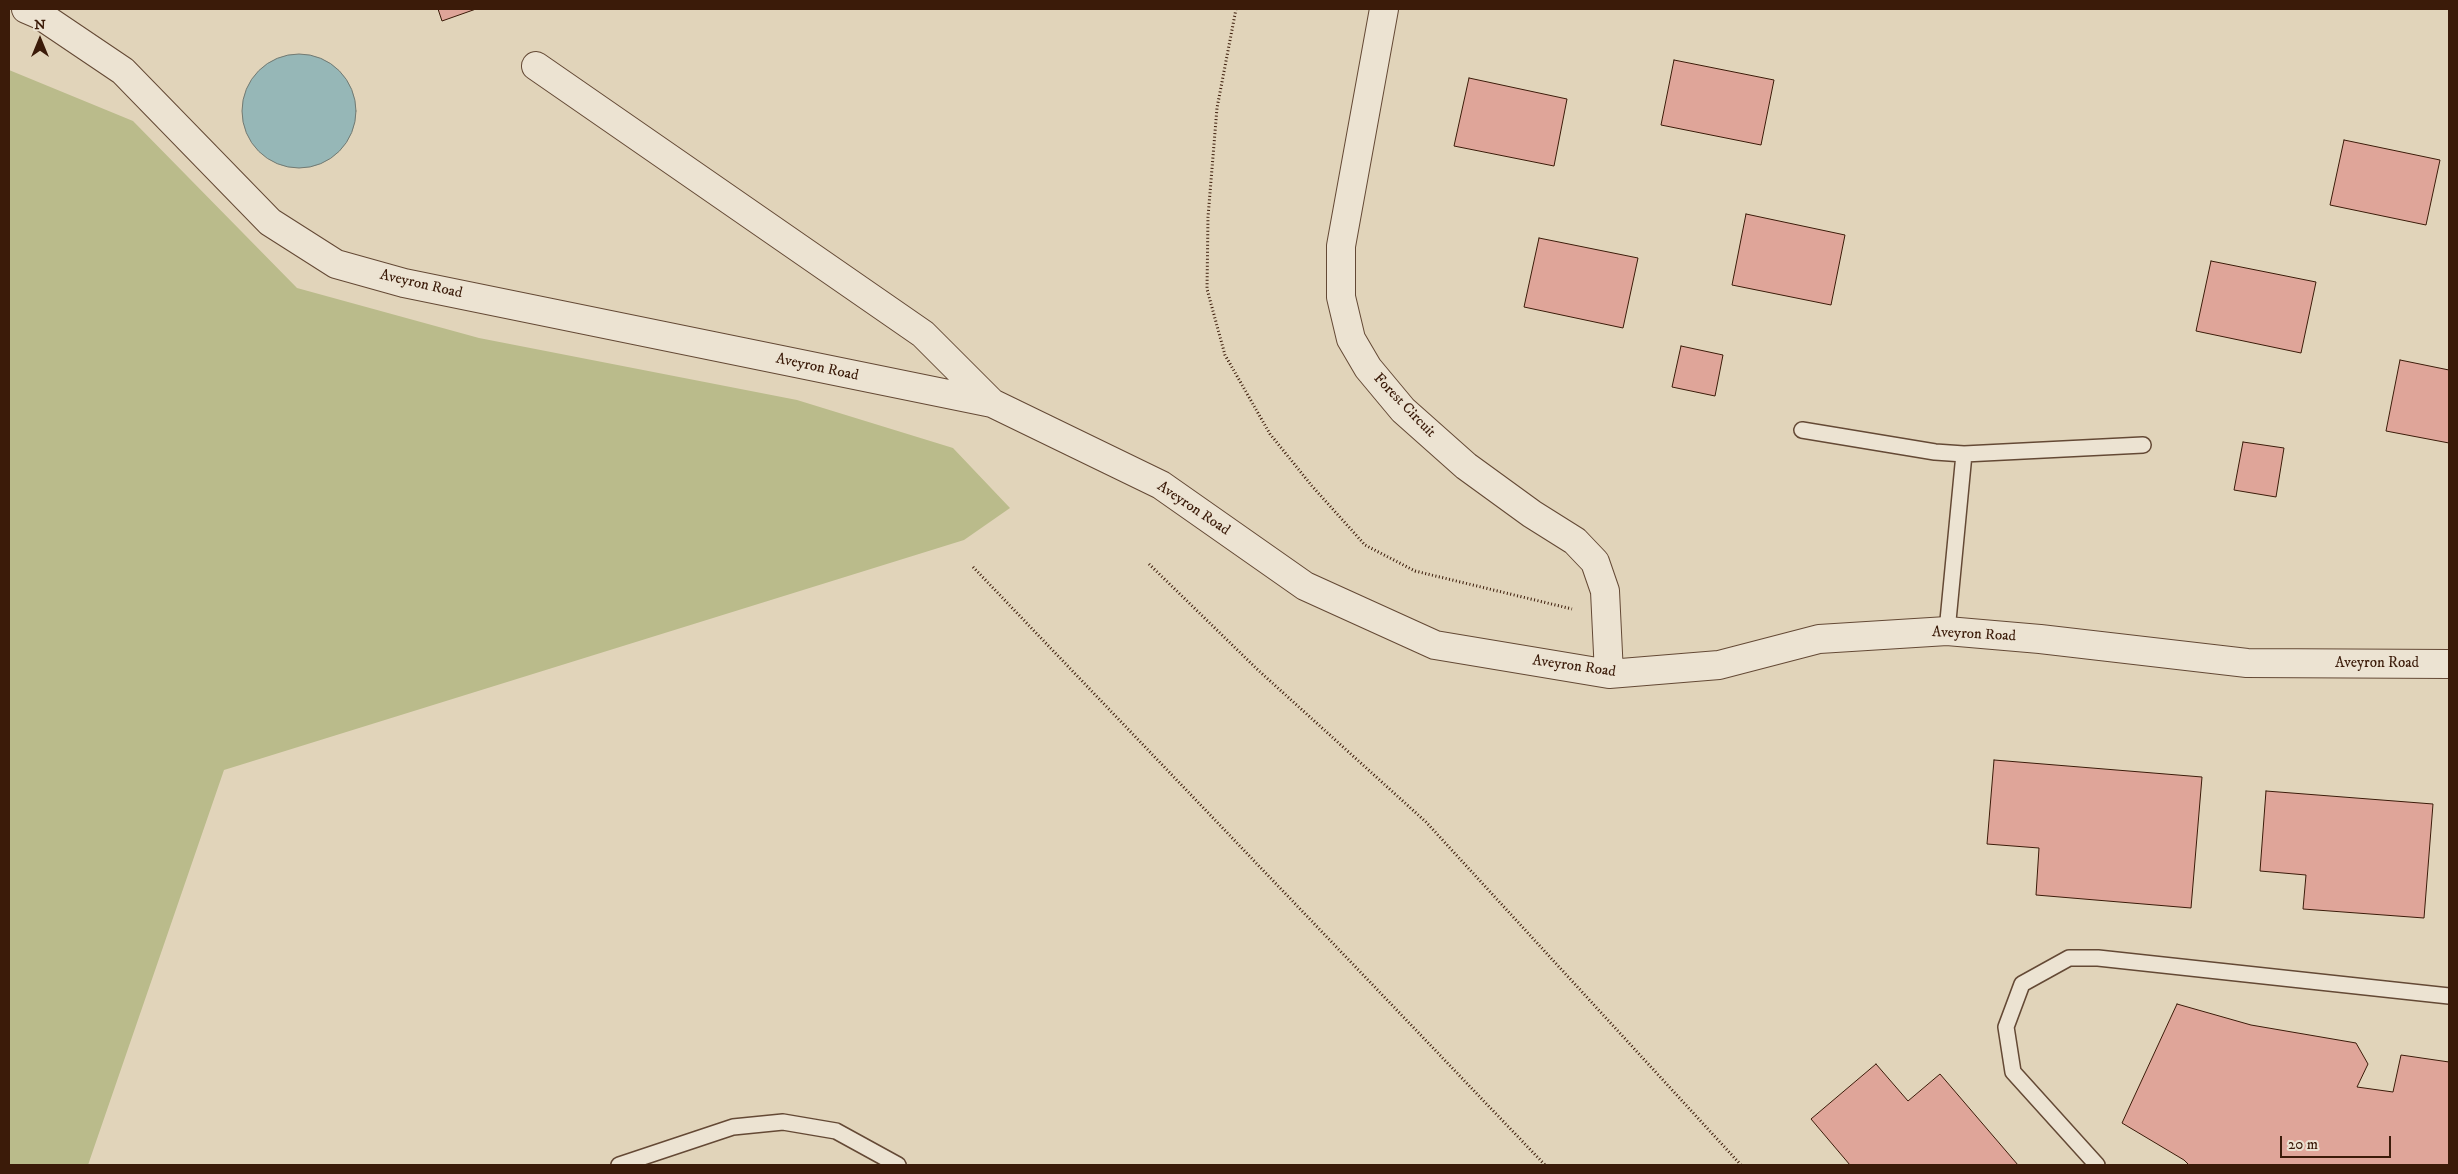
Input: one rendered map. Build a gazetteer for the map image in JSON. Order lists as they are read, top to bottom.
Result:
{
  "streets": {
    "street": ["Aveyron Road", "Forest Circuit"]
  },
  "crossings": [
    ["Aveyron Road", "Forest Circuit"]
  ],
  "scale_bar": "20 m",
  "north": "top"
}
